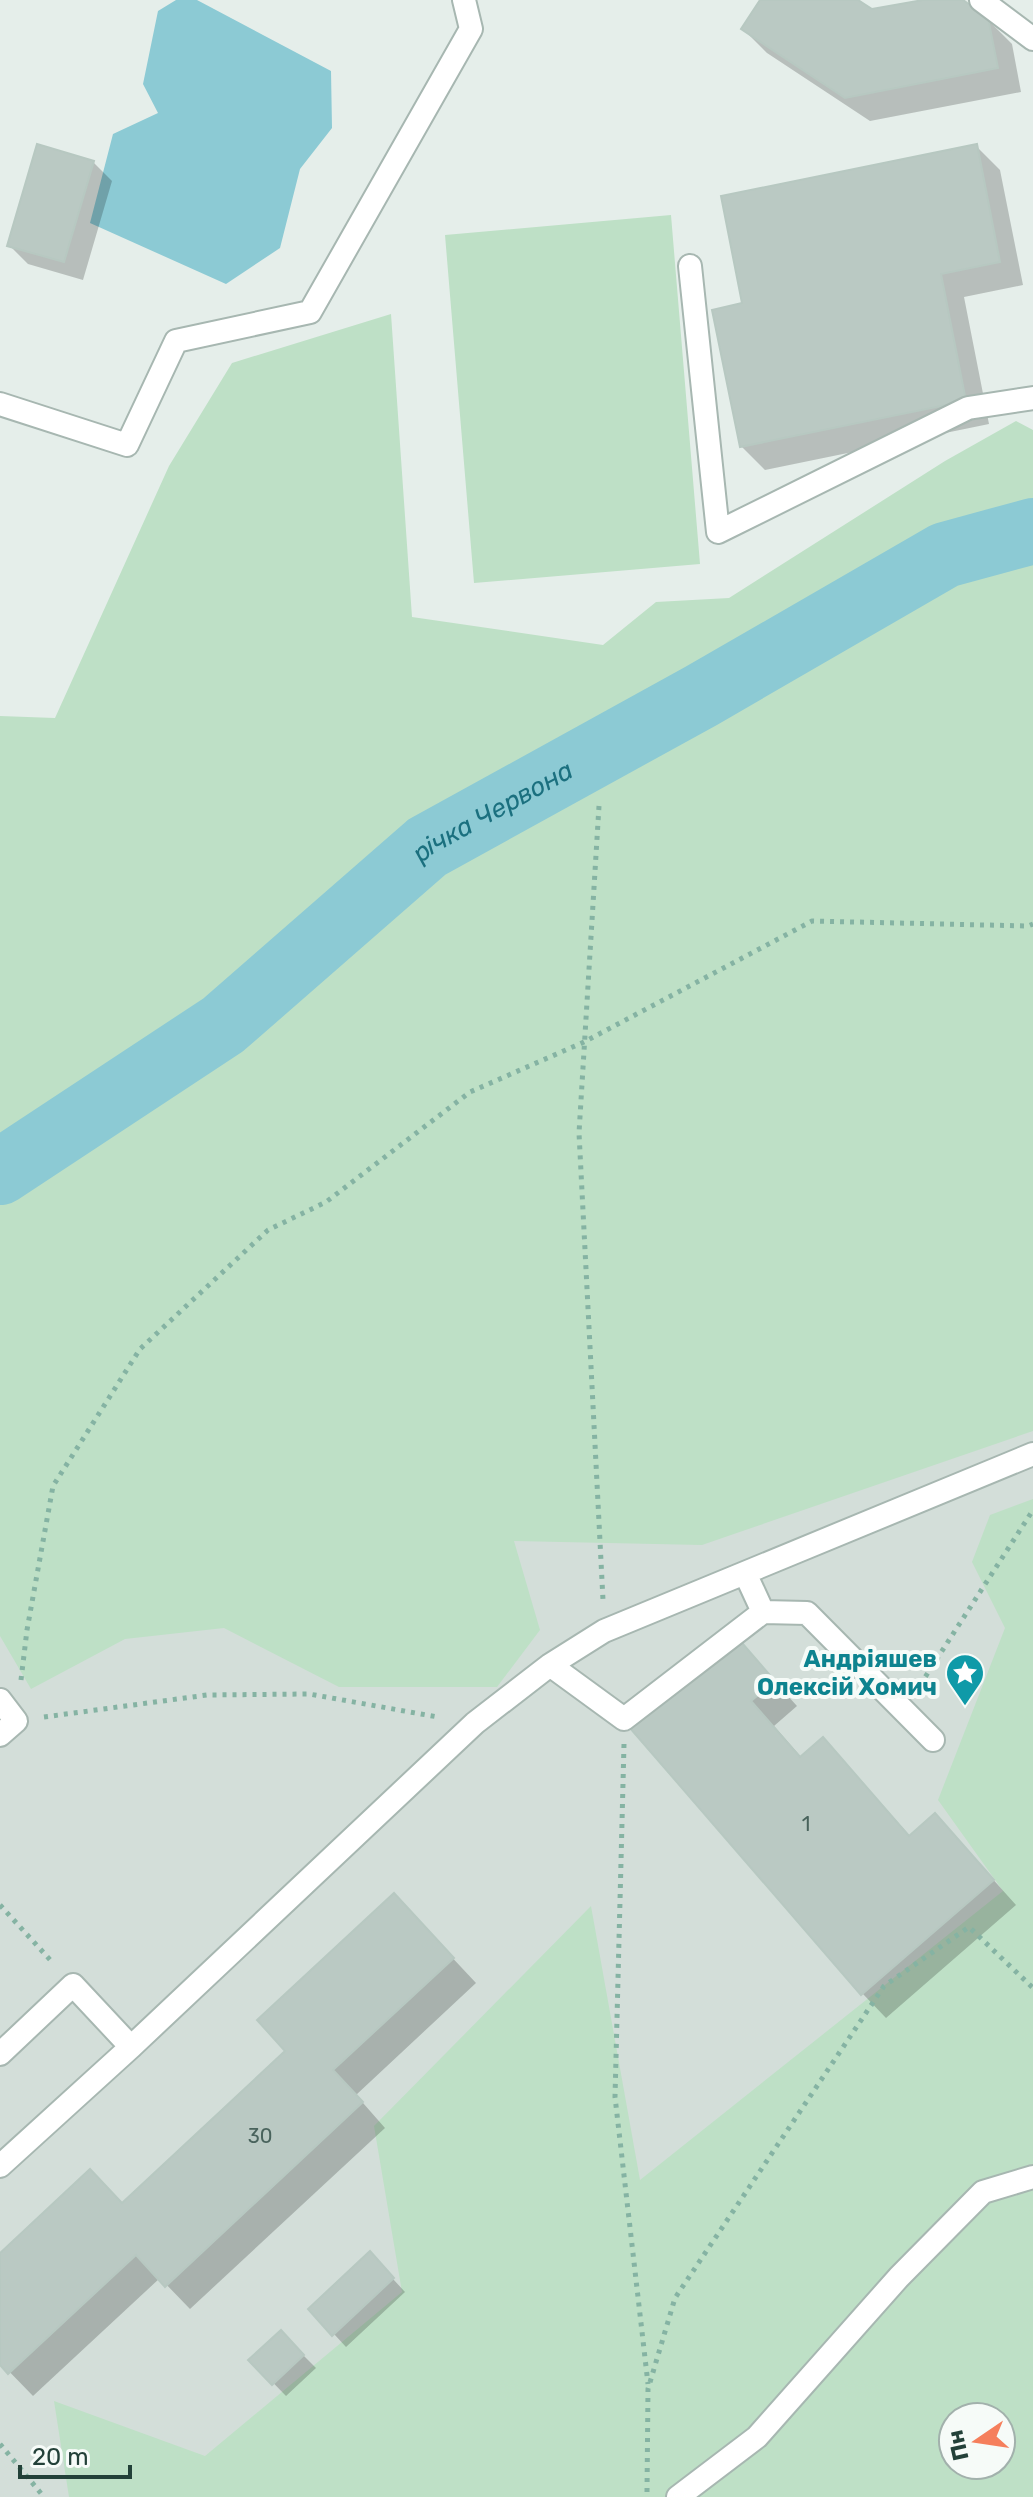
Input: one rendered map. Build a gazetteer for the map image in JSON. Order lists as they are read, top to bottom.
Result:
{
  "water": ["річка Червона"],
  "places": {
    "place": ["Андріяшев Олексій Хомич"]
  },
  "house_numbers": ["1", "30"],
  "scale_bar": "20 m",
  "north": "left"
}
